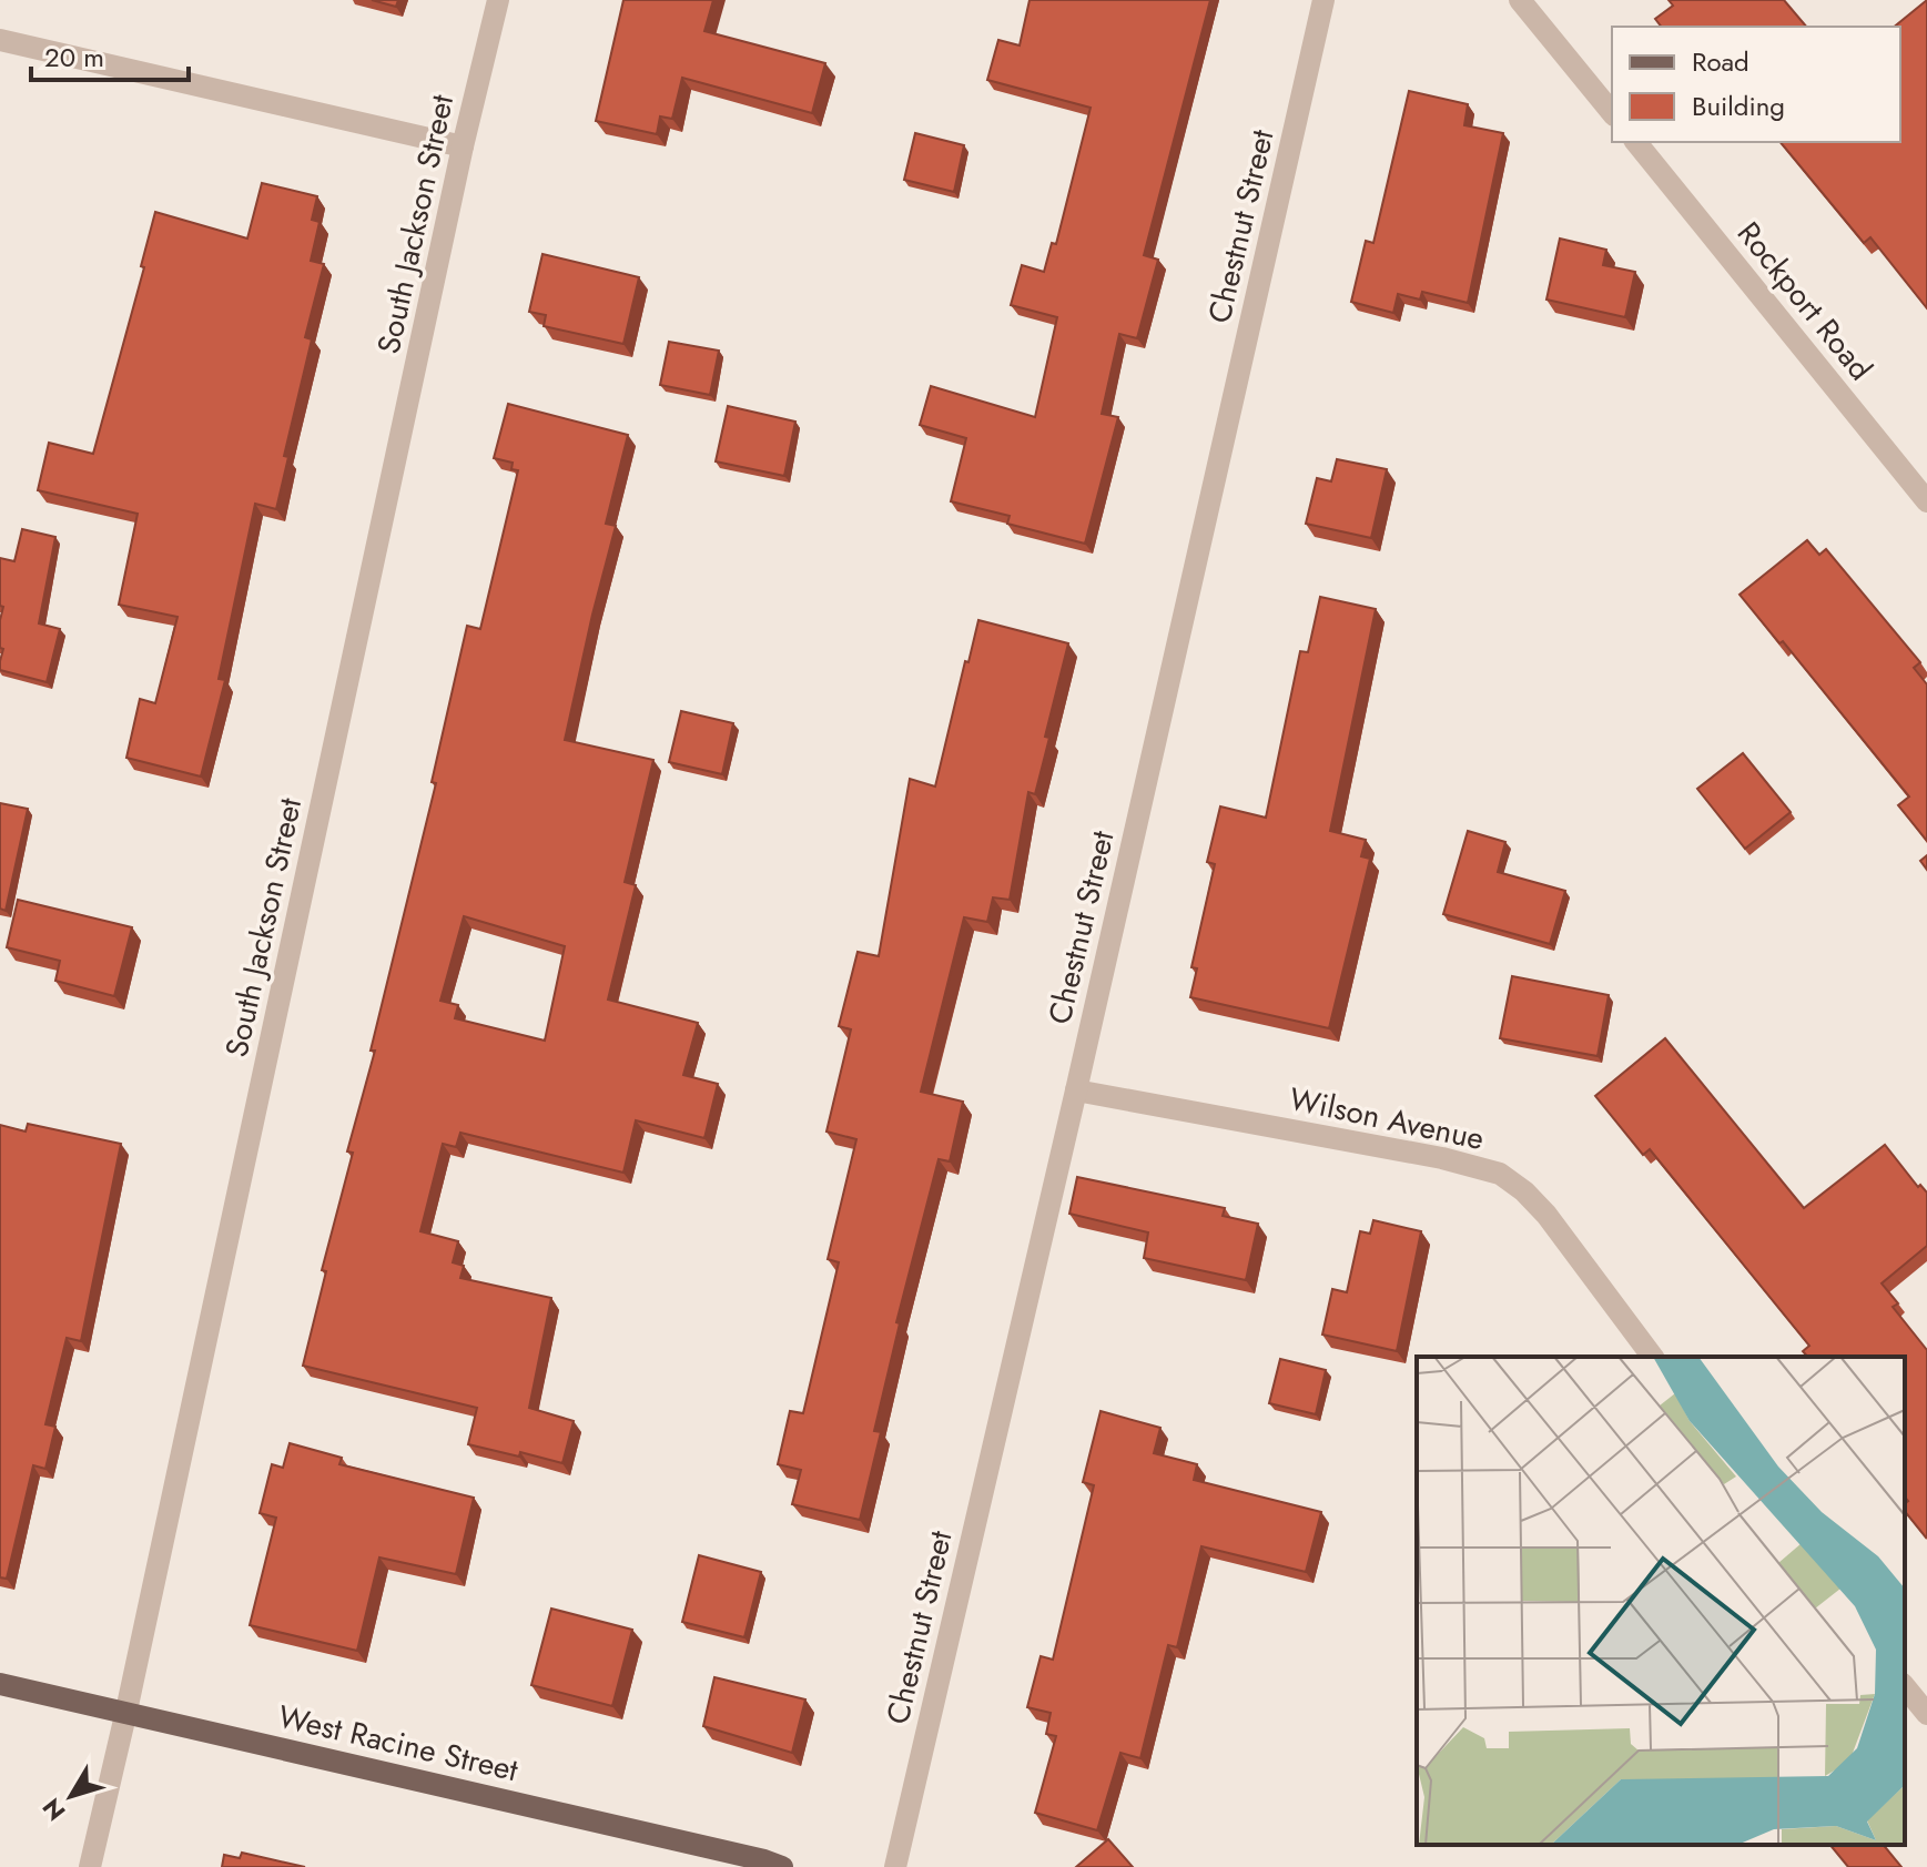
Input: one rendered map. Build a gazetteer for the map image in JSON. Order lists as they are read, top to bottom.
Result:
{
  "streets": {
    "main road": ["West Racine Street"],
    "street": [
      "South Jackson Street",
      "Chestnut Street",
      "Rockport Road",
      "Wilson Avenue"
    ]
  },
  "crossings": [
    ["South Jackson Street", "West Racine Street"],
    ["Chestnut Street", "Wilson Avenue"]
  ],
  "legend": ["Road", "Building"],
  "scale_bar": "20 m",
  "north": "bottom left"
}
